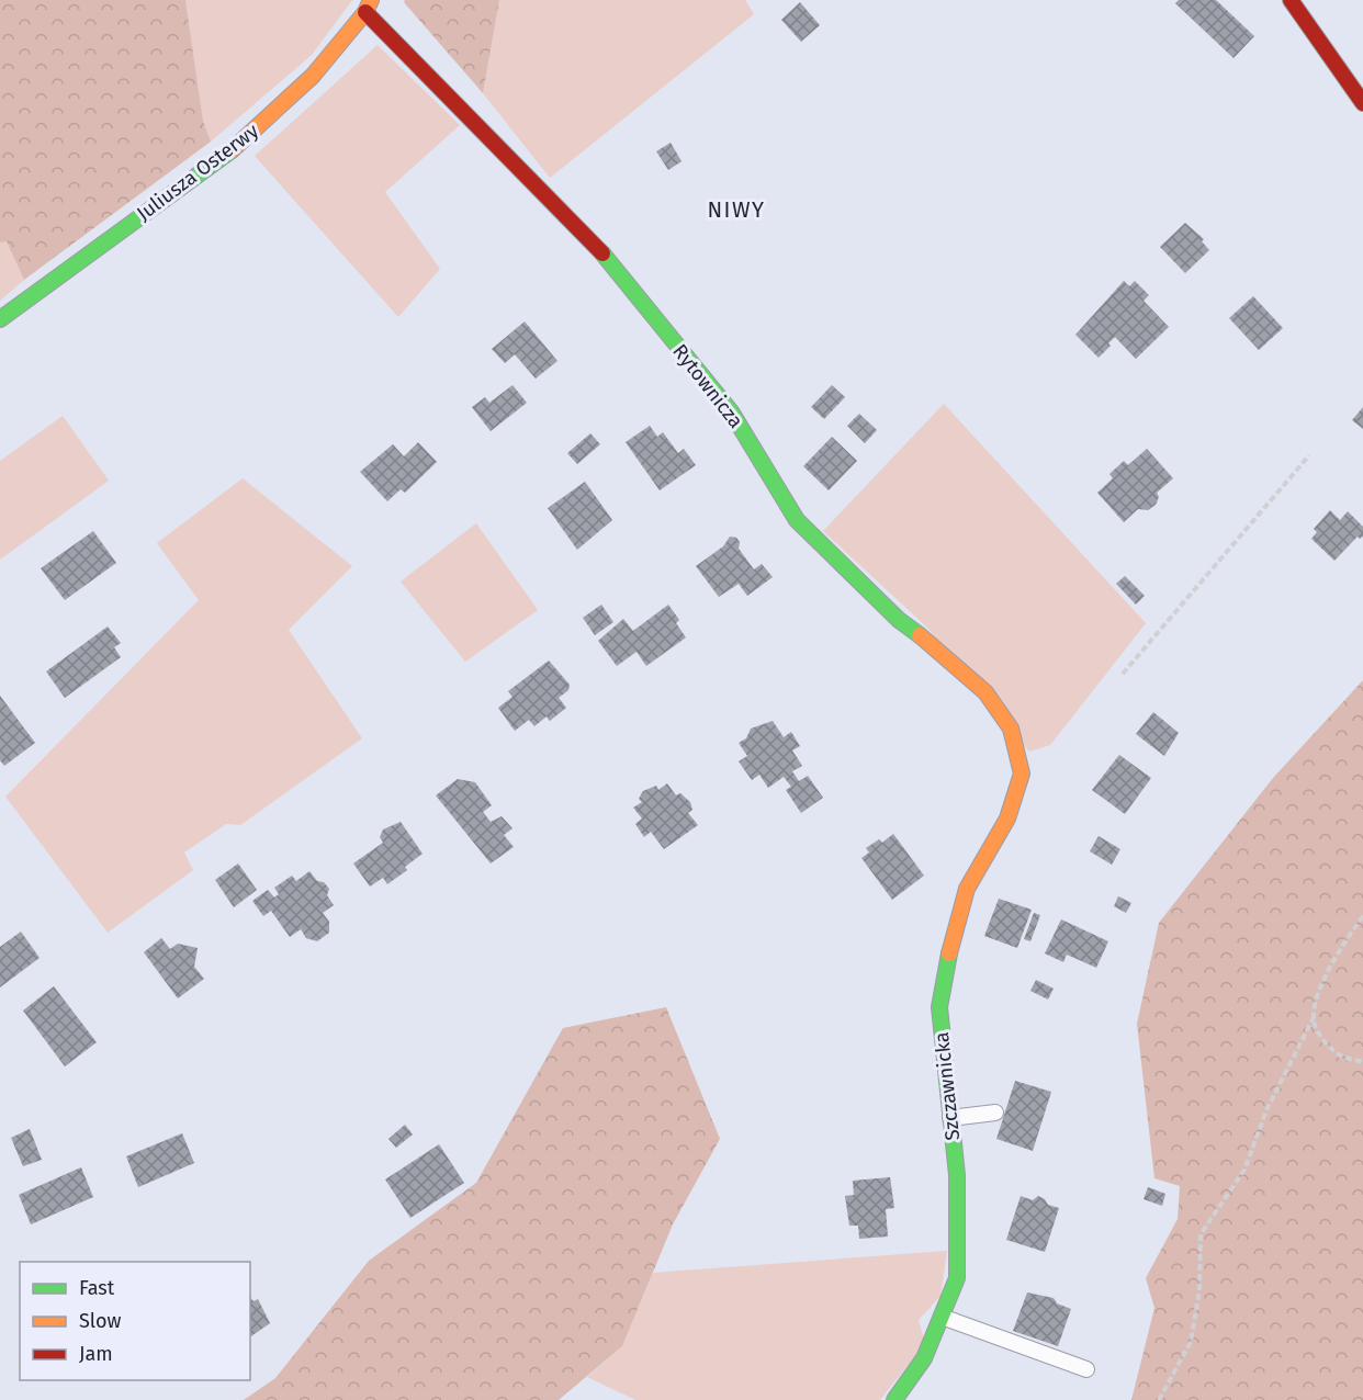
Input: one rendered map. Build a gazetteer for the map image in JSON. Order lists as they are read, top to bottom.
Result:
{
  "streets": {
    "street": ["Juliusza Osterwy", "Rytownicza", "Szczawnicka"]
  },
  "crossings": [
    ["Juliusza Osterwy", "Rytownicza"],
    ["Rytownicza", "Szczawnicka"]
  ],
  "districts": ["NIWY"],
  "legend": ["Fast", "Slow", "Jam"]
}
